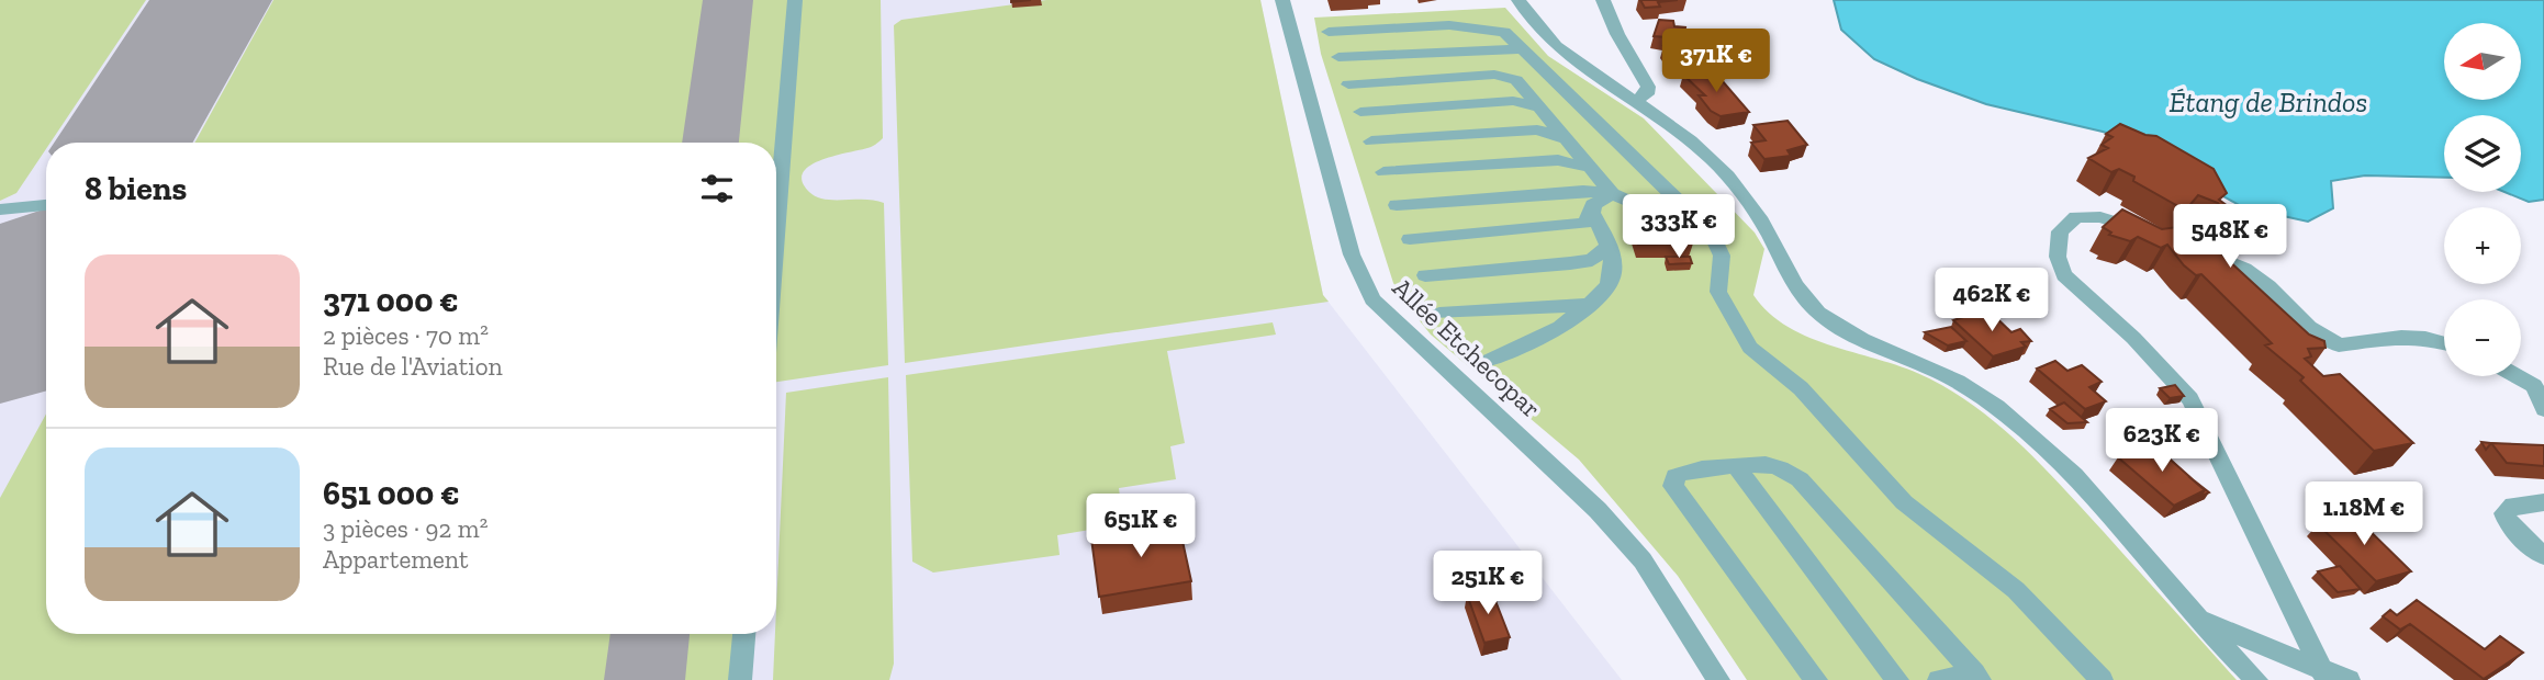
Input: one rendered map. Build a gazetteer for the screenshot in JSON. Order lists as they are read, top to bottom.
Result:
{
  "streets": {
    "street": ["Allée Etchecopar"]
  },
  "water": ["Étang de Brindos"],
  "north": "left",
  "page": {
    "map_buttons": ["+", "−"],
    "price": [
      "371K €",
      "333K €",
      "548K €",
      "462K €",
      "623K €",
      "1.18M €",
      "651K €",
      "251K €"
    ],
    "heading": "8 biens",
    "list": [
      {
        "name": "371 000 €",
        "note": "2 pièces · 70 m² · Rue de l'Aviation"
      },
      {
        "name": "651 000 €",
        "note": "3 pièces · 92 m² · Appartement"
      }
    ]
  }
}
